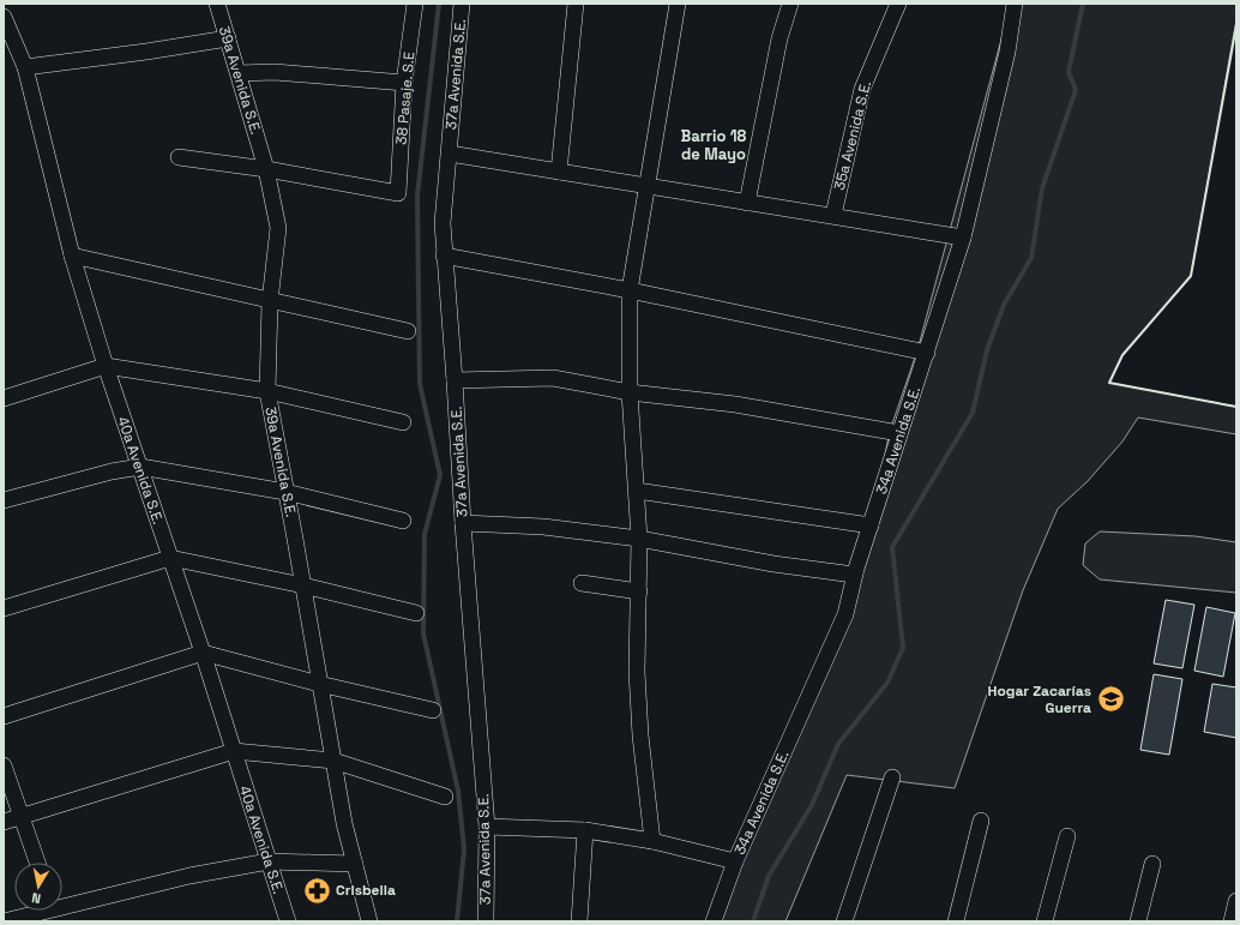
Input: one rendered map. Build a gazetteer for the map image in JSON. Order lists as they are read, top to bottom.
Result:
{
  "streets": {
    "street": [
      "37a Avenida S.E.",
      "39a Avenida S.E.",
      "38 Pasaje. S.E",
      "35a Avenida S.E.",
      "34a Avenida S.E.",
      "40a Avenida S.E."
    ]
  },
  "crossings": [
    ["39a Avenida S.E.", "38 Pasaje. S.E"]
  ],
  "districts": ["Barrio 18 de Mayo"],
  "places": {
    "school or university": ["Hogar Zacarías Guerra"],
    "pharmacy": ["Crisbella"]
  },
  "north": "bottom"
}
